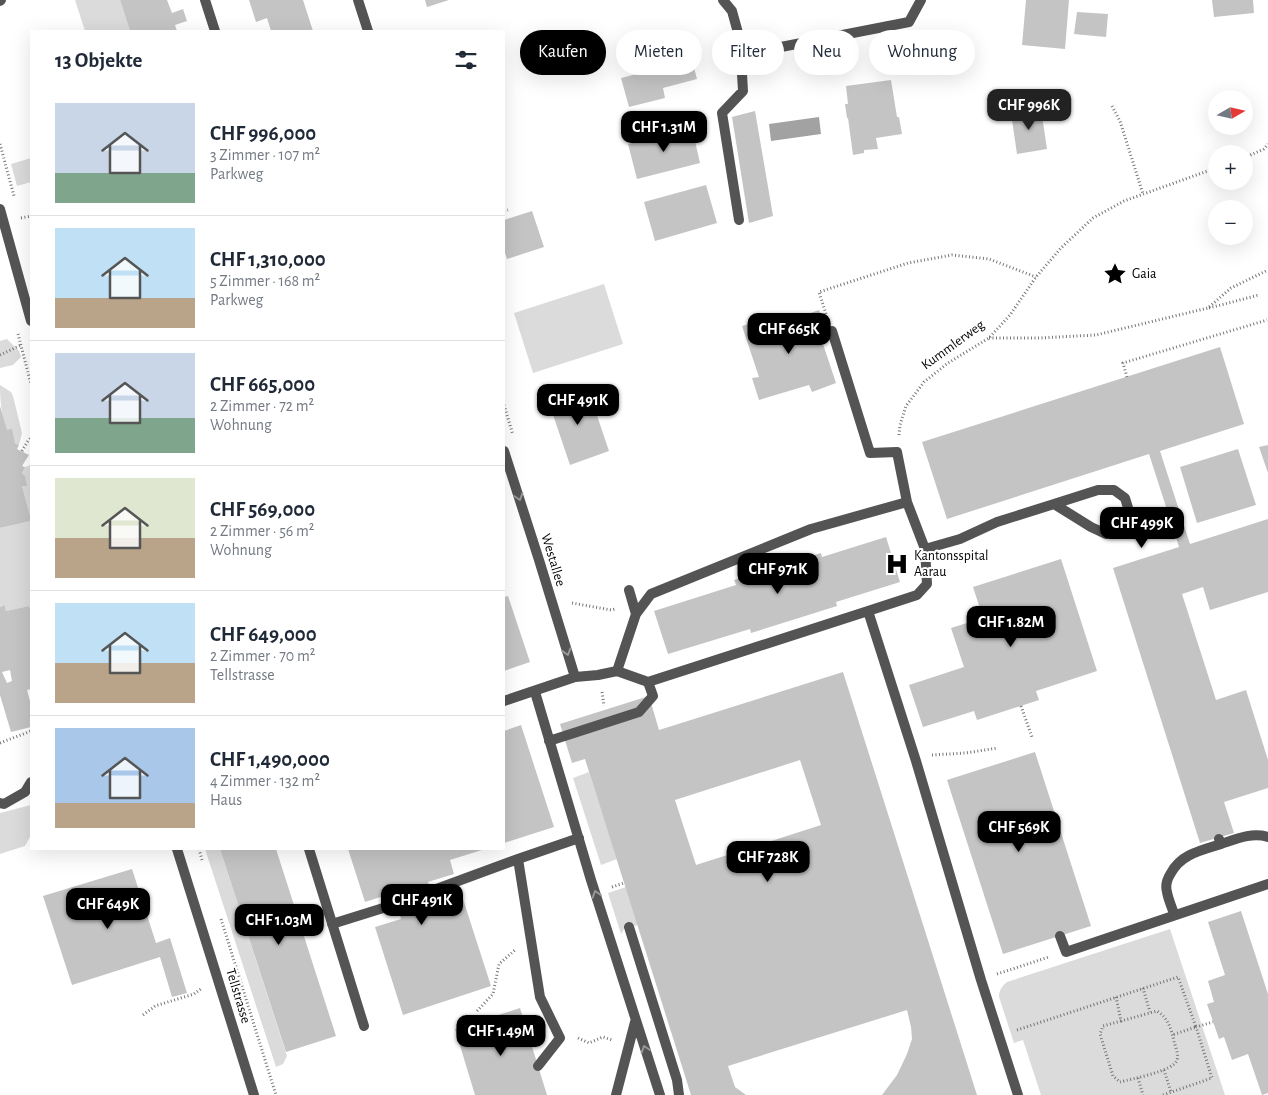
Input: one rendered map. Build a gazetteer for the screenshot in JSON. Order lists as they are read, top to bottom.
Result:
{
  "streets": {
    "street": ["Westallee", "Tellstrasse"],
    "path": ["Kummlerweg"]
  },
  "one_way": ["Westallee"],
  "places": {
    "place": ["Gaia"],
    "hospital": ["Kantonsspital Aarau"]
  },
  "north": "right",
  "page": {
    "chip": [
      "Kaufen",
      "Mieten",
      "Filter",
      "Neu",
      "Wohnung"
    ],
    "heading": "13 Objekte",
    "price": [
      "CHF 996K",
      "CHF 1.31M",
      "CHF 665K",
      "CHF 491K",
      "CHF 499K",
      "CHF 971K",
      "CHF 1.82M",
      "CHF 569K",
      "CHF 728K",
      "CHF 491K",
      "CHF 649K",
      "CHF 1.03M",
      "CHF 1.49M"
    ],
    "map_buttons": ["+", "−"],
    "list": [
      {
        "name": "CHF 996,000",
        "note": "3 Zimmer · 107 m² · Parkweg"
      },
      {
        "name": "CHF 1,310,000",
        "note": "5 Zimmer · 168 m² · Parkweg"
      },
      {
        "name": "CHF 665,000",
        "note": "2 Zimmer · 72 m² · Wohnung"
      },
      {
        "name": "CHF 569,000",
        "note": "2 Zimmer · 56 m² · Wohnung"
      },
      {
        "name": "CHF 649,000",
        "note": "2 Zimmer · 70 m² · Tellstrasse"
      },
      {
        "name": "CHF 1,490,000",
        "note": "4 Zimmer · 132 m² · Haus"
      }
    ]
  }
}
